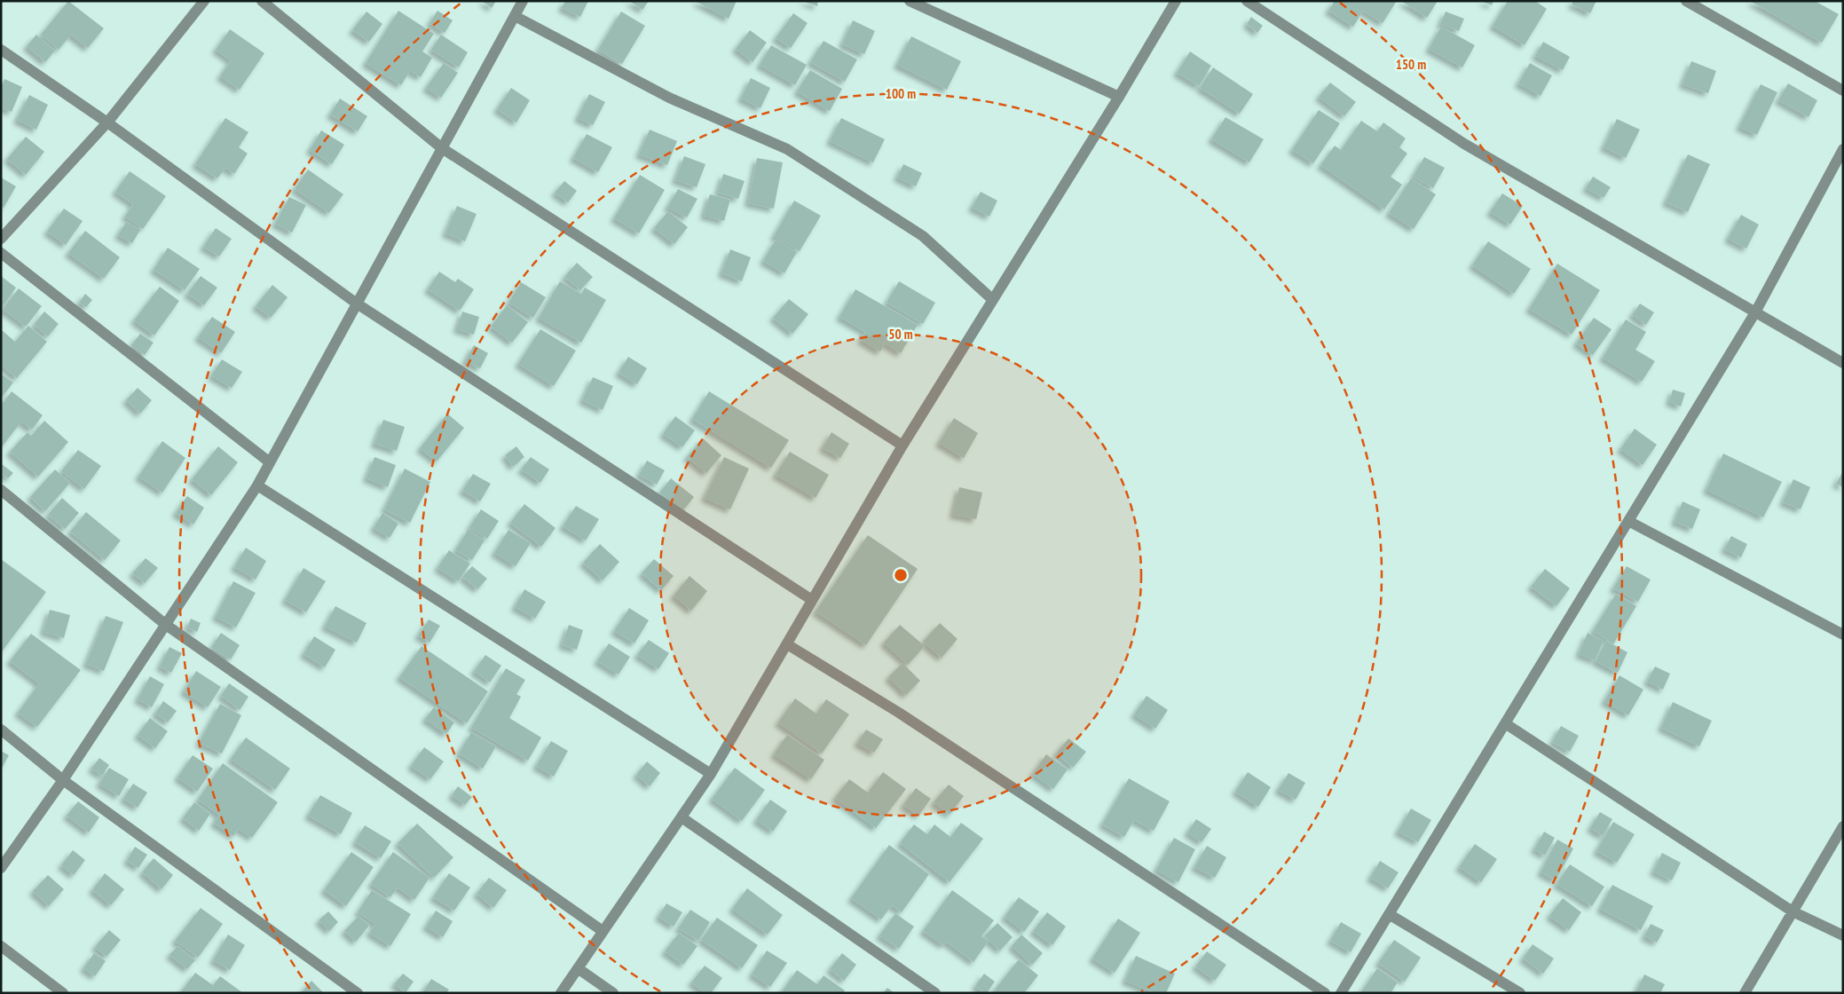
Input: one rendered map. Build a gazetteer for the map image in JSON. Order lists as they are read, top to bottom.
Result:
{
  "rings": ["150 m", "100 m", "50 m"]
}
